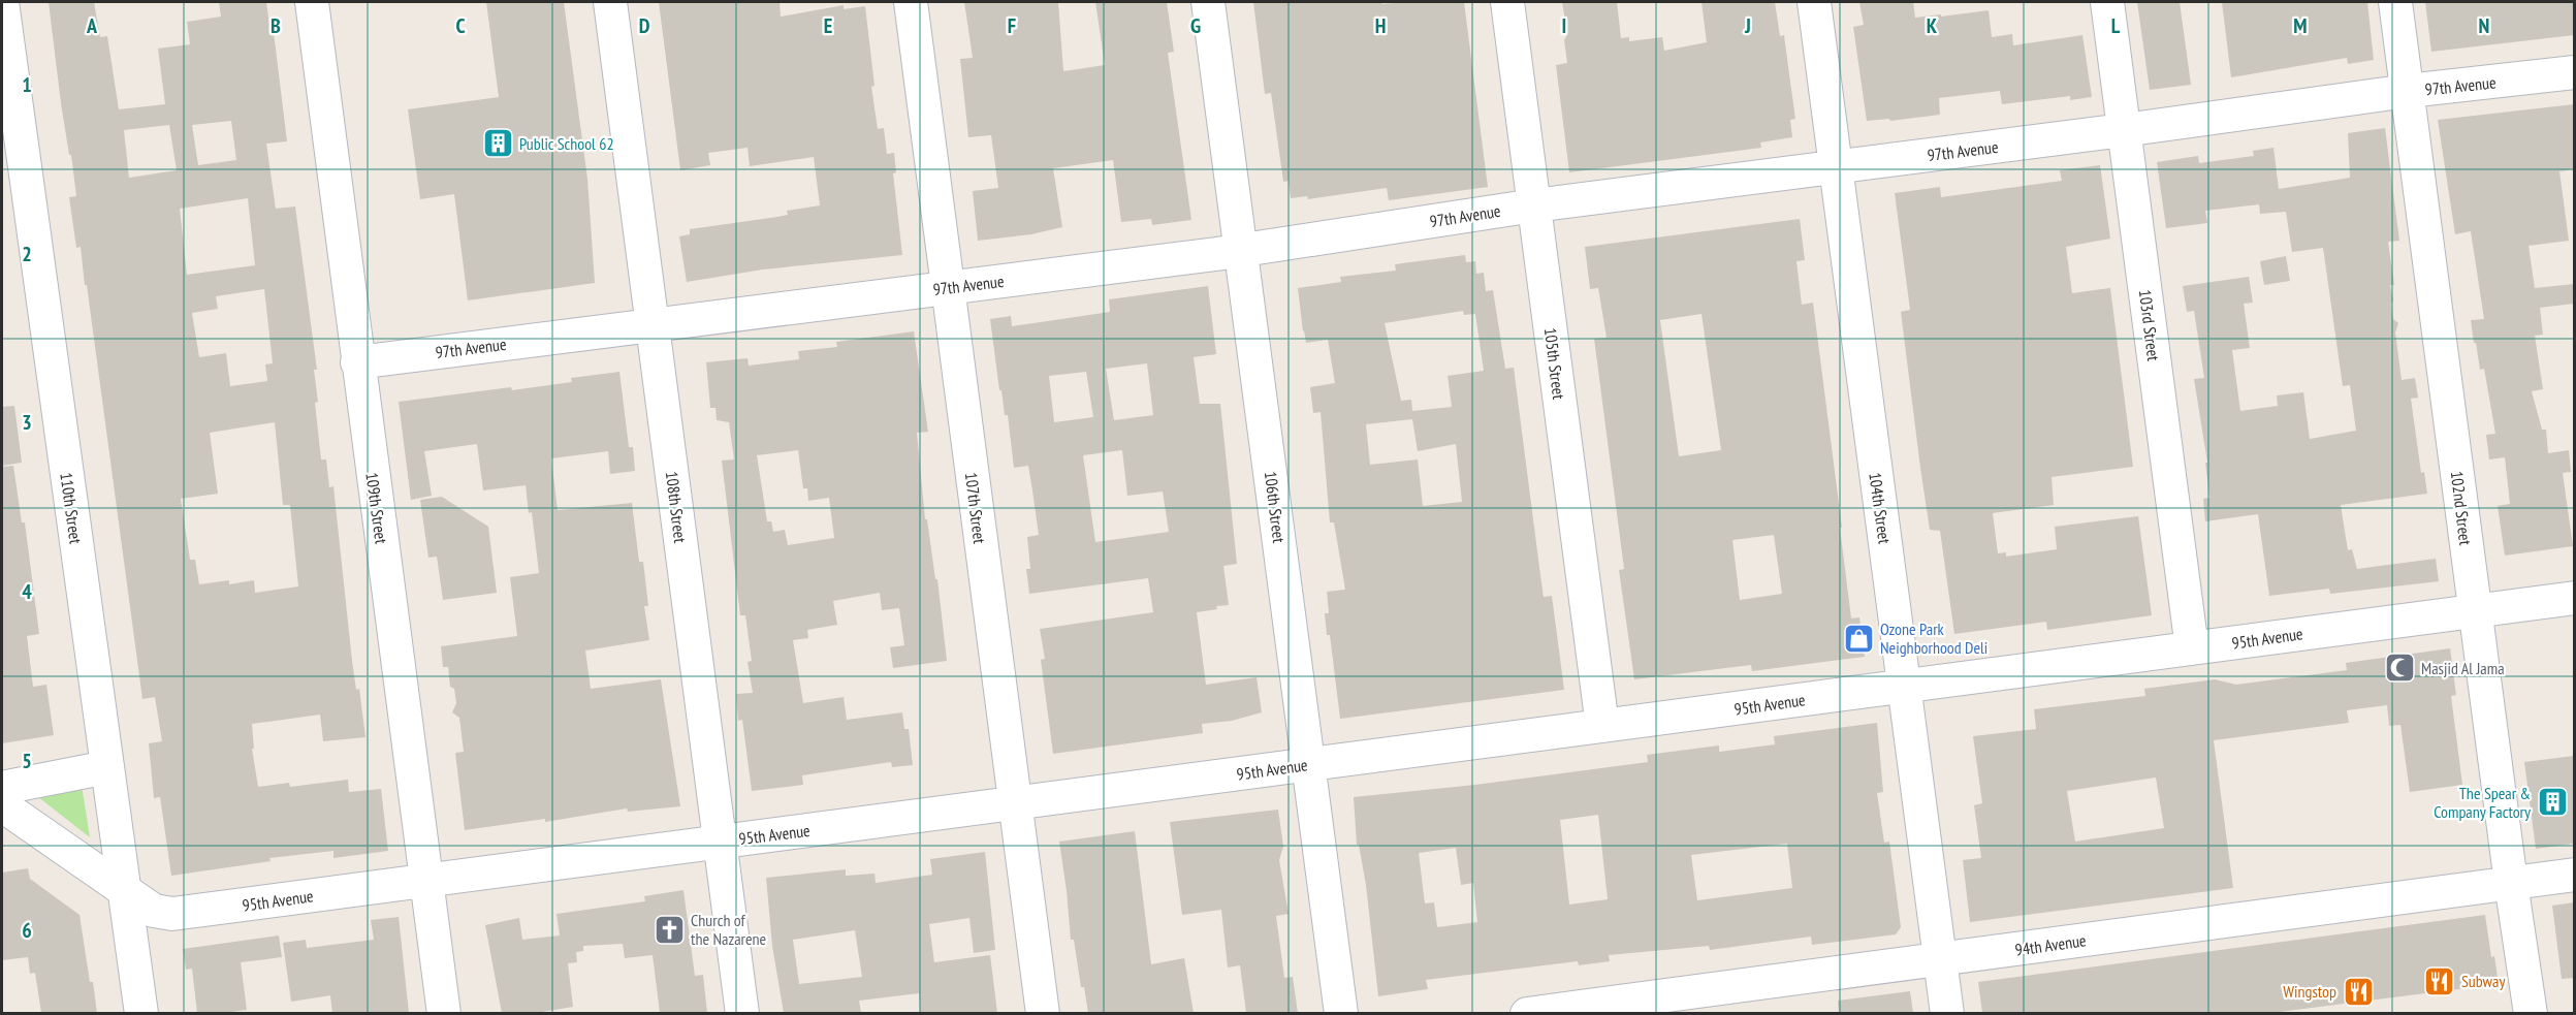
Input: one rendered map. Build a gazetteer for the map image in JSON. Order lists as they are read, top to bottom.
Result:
{
  "streets": {
    "street": [
      "97th Avenue",
      "103rd Street",
      "105th Street",
      "108th Street",
      "106th Street",
      "110th Street",
      "109th Street",
      "107th Street",
      "104th Street",
      "102nd Street",
      "95th Avenue",
      "94th Avenue"
    ]
  },
  "crossings": [
    ["97th Avenue", "103rd Street"],
    ["97th Avenue", "105th Street"],
    ["97th Avenue", "108th Street"],
    ["97th Avenue", "106th Street"],
    ["97th Avenue", "109th Street"],
    ["97th Avenue", "107th Street"],
    ["97th Avenue", "104th Street"],
    ["97th Avenue", "102nd Street"],
    ["103rd Street", "95th Avenue"],
    ["105th Street", "95th Avenue"],
    ["108th Street", "95th Avenue"],
    ["106th Street", "95th Avenue"],
    ["110th Street", "95th Avenue"],
    ["109th Street", "95th Avenue"],
    ["107th Street", "95th Avenue"],
    ["104th Street", "95th Avenue"],
    ["104th Street", "94th Avenue"],
    ["102nd Street", "95th Avenue"],
    ["102nd Street", "94th Avenue"]
  ],
  "places": {
    "building": ["Public School 62", "The Spear & Company Factory"],
    "shop": ["Ozone Park Neighborhood Deli"],
    "mosque": ["Masjid Al Jama"],
    "church": ["Church of the Nazarene"],
    "restaurant": ["Subway", "Wingstop"]
  },
  "grid": {
    "columns": [
      "A",
      "B",
      "C",
      "D",
      "E",
      "F",
      "G",
      "H",
      "I",
      "J",
      "K",
      "L",
      "M",
      "N"
    ],
    "rows": [
      "1",
      "2",
      "3",
      "4",
      "5",
      "6"
    ]
  }
}
